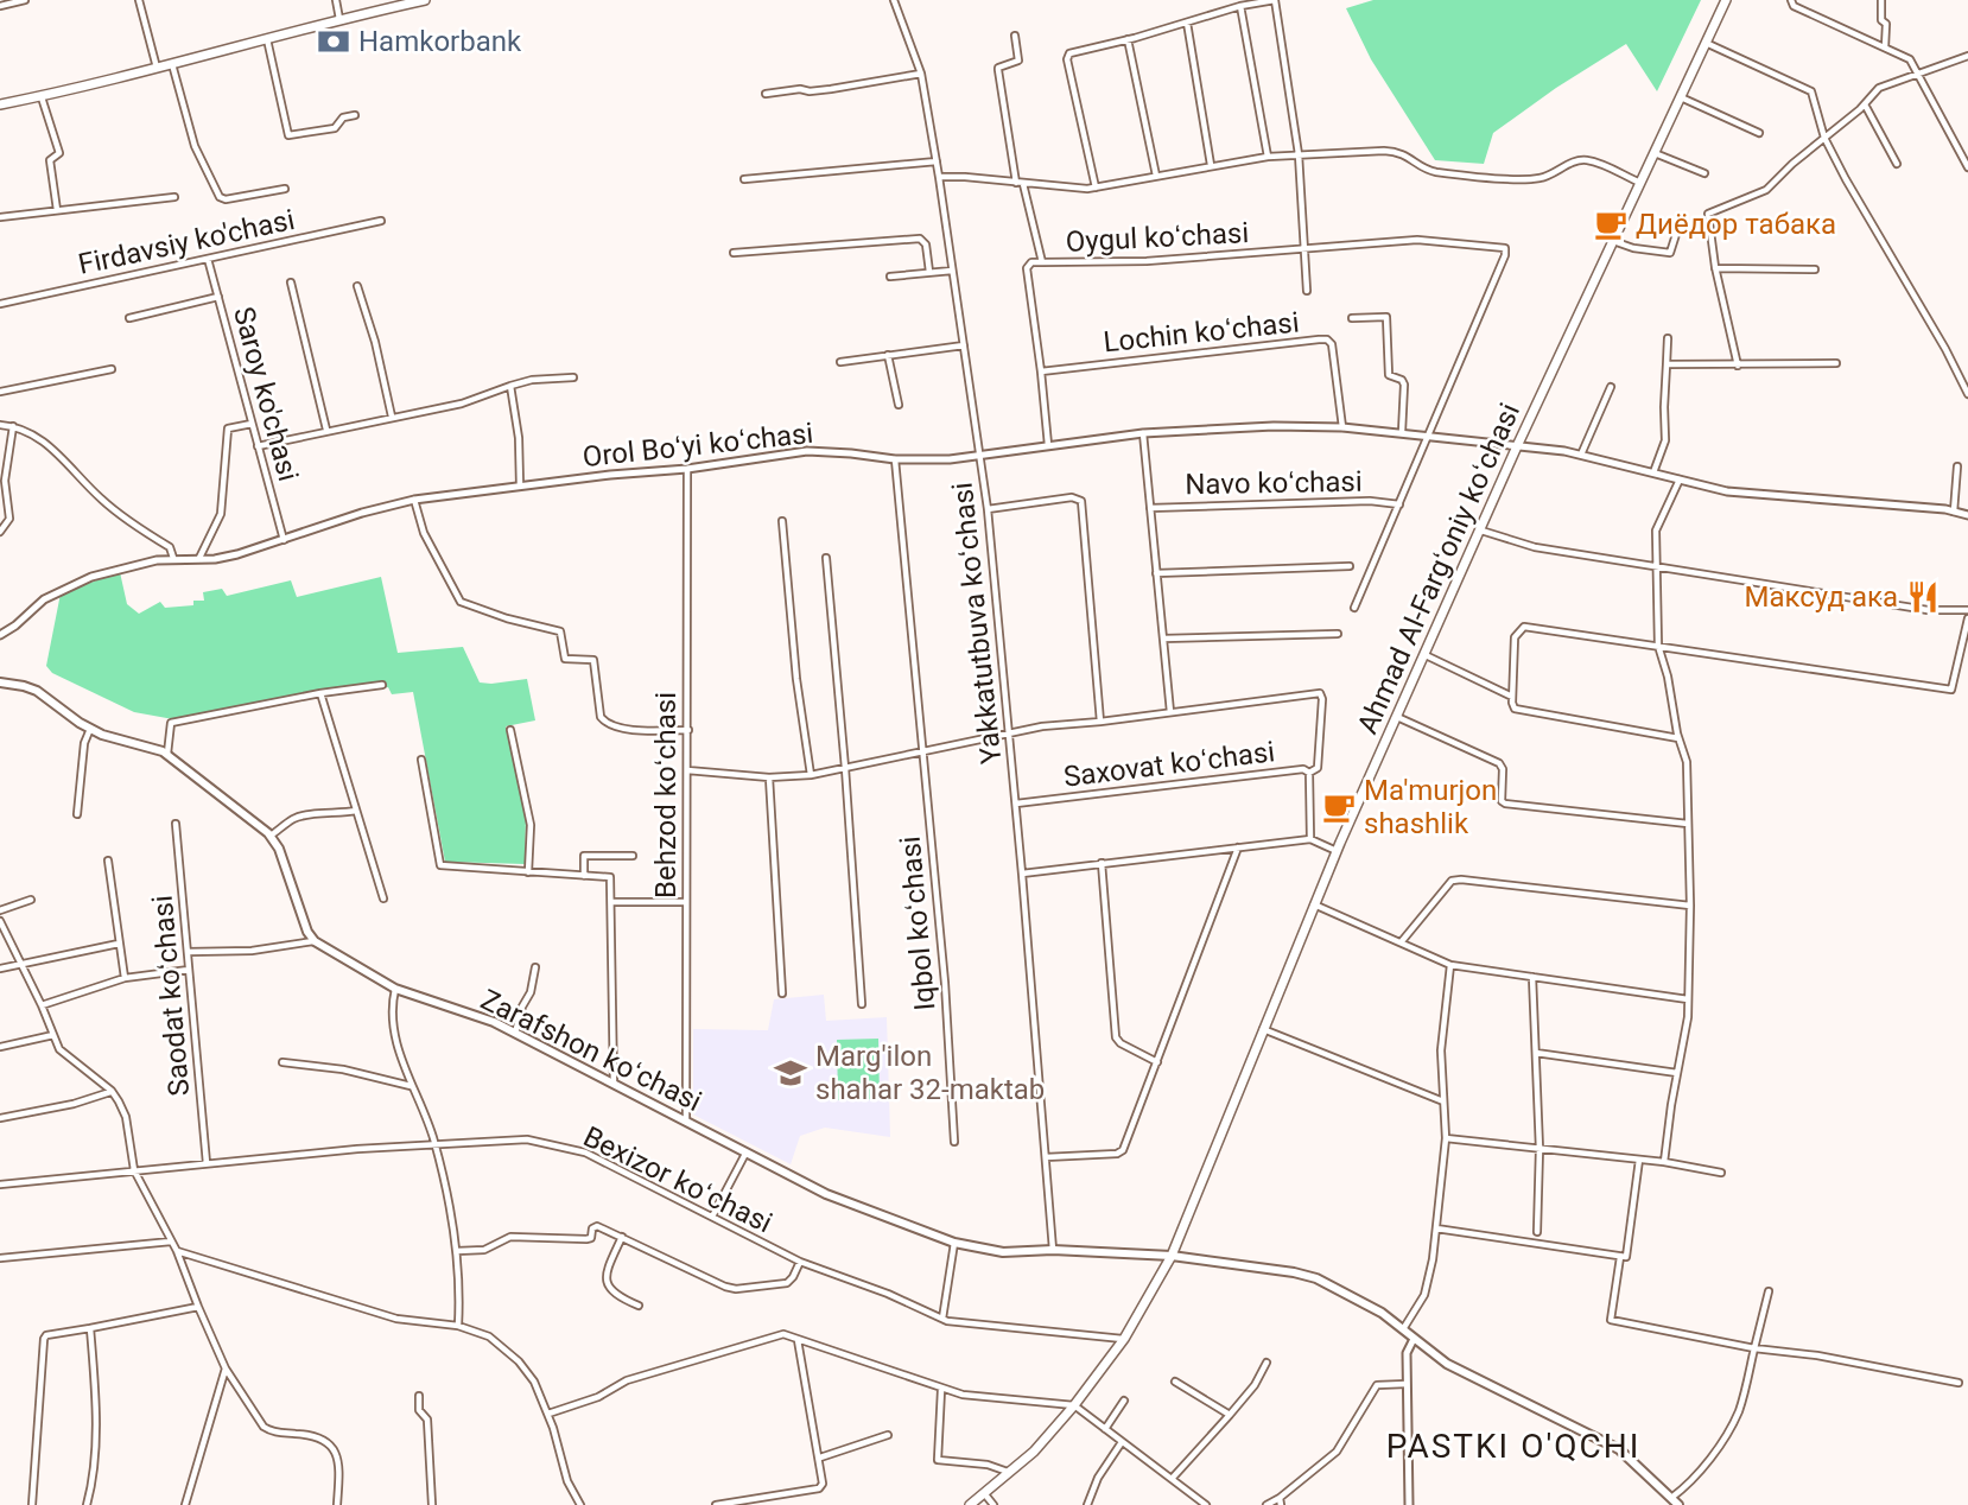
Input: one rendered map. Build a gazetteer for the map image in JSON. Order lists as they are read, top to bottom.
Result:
{
  "streets": {
    "main road": ["Ahmad Al-Fargʻoniy koʻchasi", "Zarafshon koʻchasi"],
    "street": [
      "Oygul koʻchasi",
      "Firdavsiy ko'chasi",
      "Lochin koʻchasi",
      "Saroy ko'chasi",
      "Orol Boʻyi koʻchasi",
      "Navo koʻchasi",
      "Yakkatutbuva koʻchasi",
      "Saxovat koʻchasi",
      "Behzod koʻchasi",
      "Iqbol koʻchasi",
      "Saodat koʻchasi",
      "Bexizor koʻchasi"
    ]
  },
  "crossings": [
    ["Oygul koʻchasi", "Orol Boʻyi koʻchasi"],
    ["Oygul koʻchasi", "Ahmad Al-Fargʻoniy koʻchasi"],
    ["Oygul koʻchasi", "Yakkatutbuva koʻchasi"],
    ["Firdavsiy ko'chasi", "Saroy ko'chasi"],
    ["Lochin koʻchasi", "Orol Boʻyi koʻchasi"],
    ["Saroy ko'chasi", "Orol Boʻyi koʻchasi"],
    ["Orol Boʻyi koʻchasi", "Ahmad Al-Fargʻoniy koʻchasi"],
    ["Orol Boʻyi koʻchasi", "Yakkatutbuva koʻchasi"],
    ["Orol Boʻyi koʻchasi", "Behzod koʻchasi"],
    ["Orol Boʻyi koʻchasi", "Iqbol koʻchasi"],
    ["Ahmad Al-Fargʻoniy koʻchasi", "Zarafshon koʻchasi"],
    ["Ahmad Al-Fargʻoniy koʻchasi", "Bexizor koʻchasi"],
    ["Yakkatutbuva koʻchasi", "Saxovat koʻchasi"],
    ["Yakkatutbuva koʻchasi", "Zarafshon koʻchasi"],
    ["Behzod koʻchasi", "Zarafshon koʻchasi"],
    ["Saodat koʻchasi", "Bexizor koʻchasi"]
  ],
  "districts": ["PASTKI O'QCHI"],
  "places": {
    "bank": ["Hamkorbank"],
    "cafe": ["Диёдор табака", "Ma'murjon shashlik"],
    "restaurant": ["Максуд ака"],
    "school or university": ["Marg'ilon shahar 32-maktab"]
  }
}
